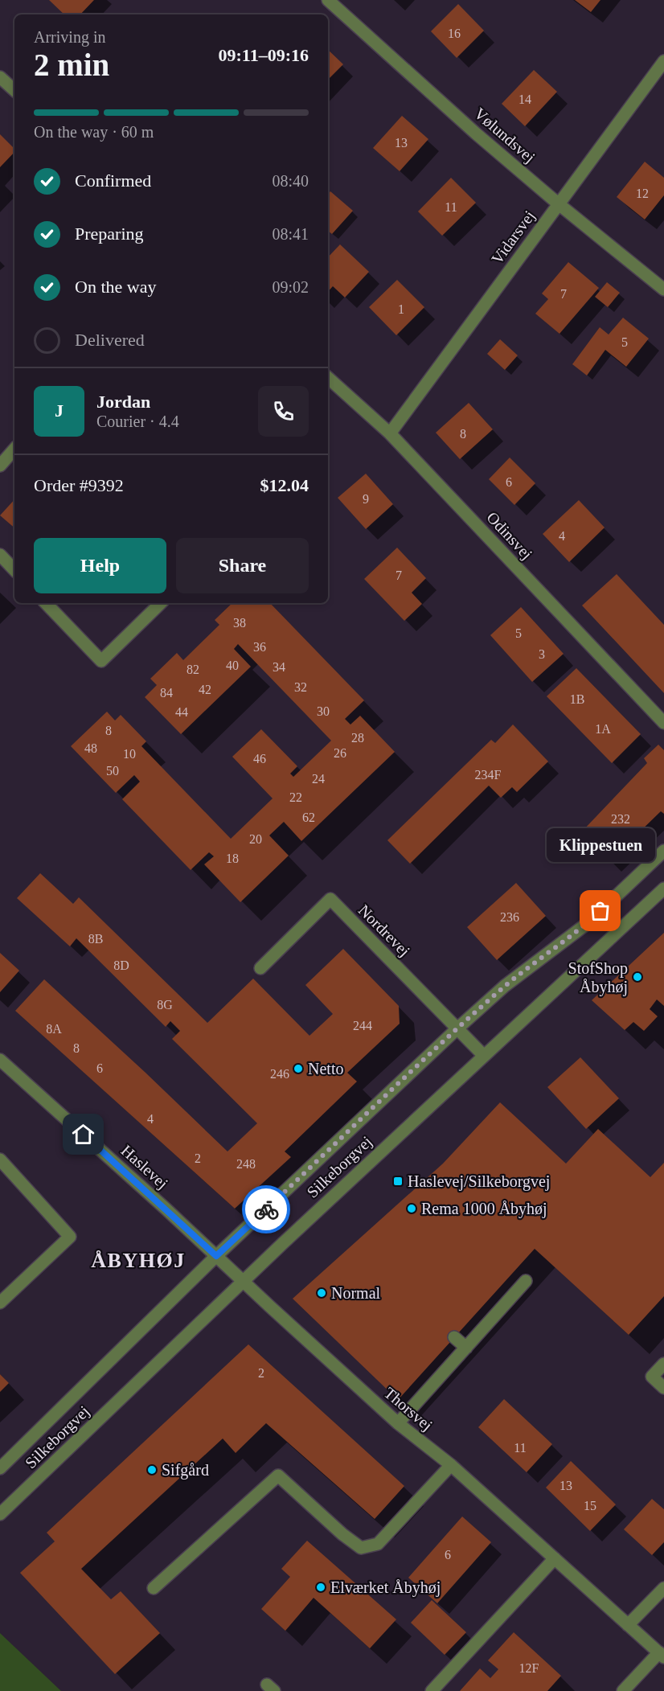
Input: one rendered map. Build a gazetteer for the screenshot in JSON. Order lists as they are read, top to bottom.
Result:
{
  "streets": {
    "street": [
      "Vølundsvej",
      "Vidarsvej",
      "Odinsvej",
      "Nordrevej",
      "Haslevej",
      "Silkeborgvej",
      "Thorsvej"
    ]
  },
  "crossings": [
    ["Vølundsvej", "Vidarsvej"],
    ["Vidarsvej", "Odinsvej"],
    ["Nordrevej", "Silkeborgvej"],
    ["Haslevej", "Silkeborgvej"],
    ["Haslevej", "Thorsvej"],
    ["Silkeborgvej", "Thorsvej"]
  ],
  "districts": ["ÅBYHØJ"],
  "places": {
    "other": [
      "Klippestuen",
      "StofShop Åbyhøj",
      "Netto",
      "Rema 1000 Åbyhøj",
      "Normal",
      "Sifgård",
      "Elværket Åbyhøj"
    ],
    "transit": ["Haslevej/Silkeborgvej"]
  },
  "house_numbers": [
    "16",
    "14",
    "13",
    "12",
    "11",
    "7",
    "1",
    "5",
    "8",
    "6",
    "9",
    "4",
    "7",
    "38",
    "5",
    "36",
    "3",
    "40",
    "34",
    "82",
    "32",
    "42",
    "84",
    "1B",
    "30",
    "44",
    "1A",
    "8",
    "28",
    "48",
    "26",
    "10",
    "46",
    "50",
    "234F",
    "24",
    "22",
    "62",
    "232",
    "20",
    "18",
    "236",
    "8B",
    "8D",
    "8G",
    "244",
    "8A",
    "8",
    "6",
    "246",
    "4",
    "2",
    "248",
    "2",
    "11",
    "13",
    "15",
    "6",
    "12F"
  ],
  "page": {
    "heading": ["2 min", "Arriving in", "09:11–09:16"],
    "panel": [
      "Jordan",
      "Courier · 4.4",
      "Order #9392",
      "$12.04"
    ],
    "bar": "On the way · 60 m",
    "list": [
      ["Confirmed", "08:40"],
      ["Preparing", "08:41"],
      ["On the way", "09:02"],
      "Delivered"
    ],
    "round": "J",
    "buttons": ["Help", "Share"],
    "bubble": "Klippestuen"
  }
}
